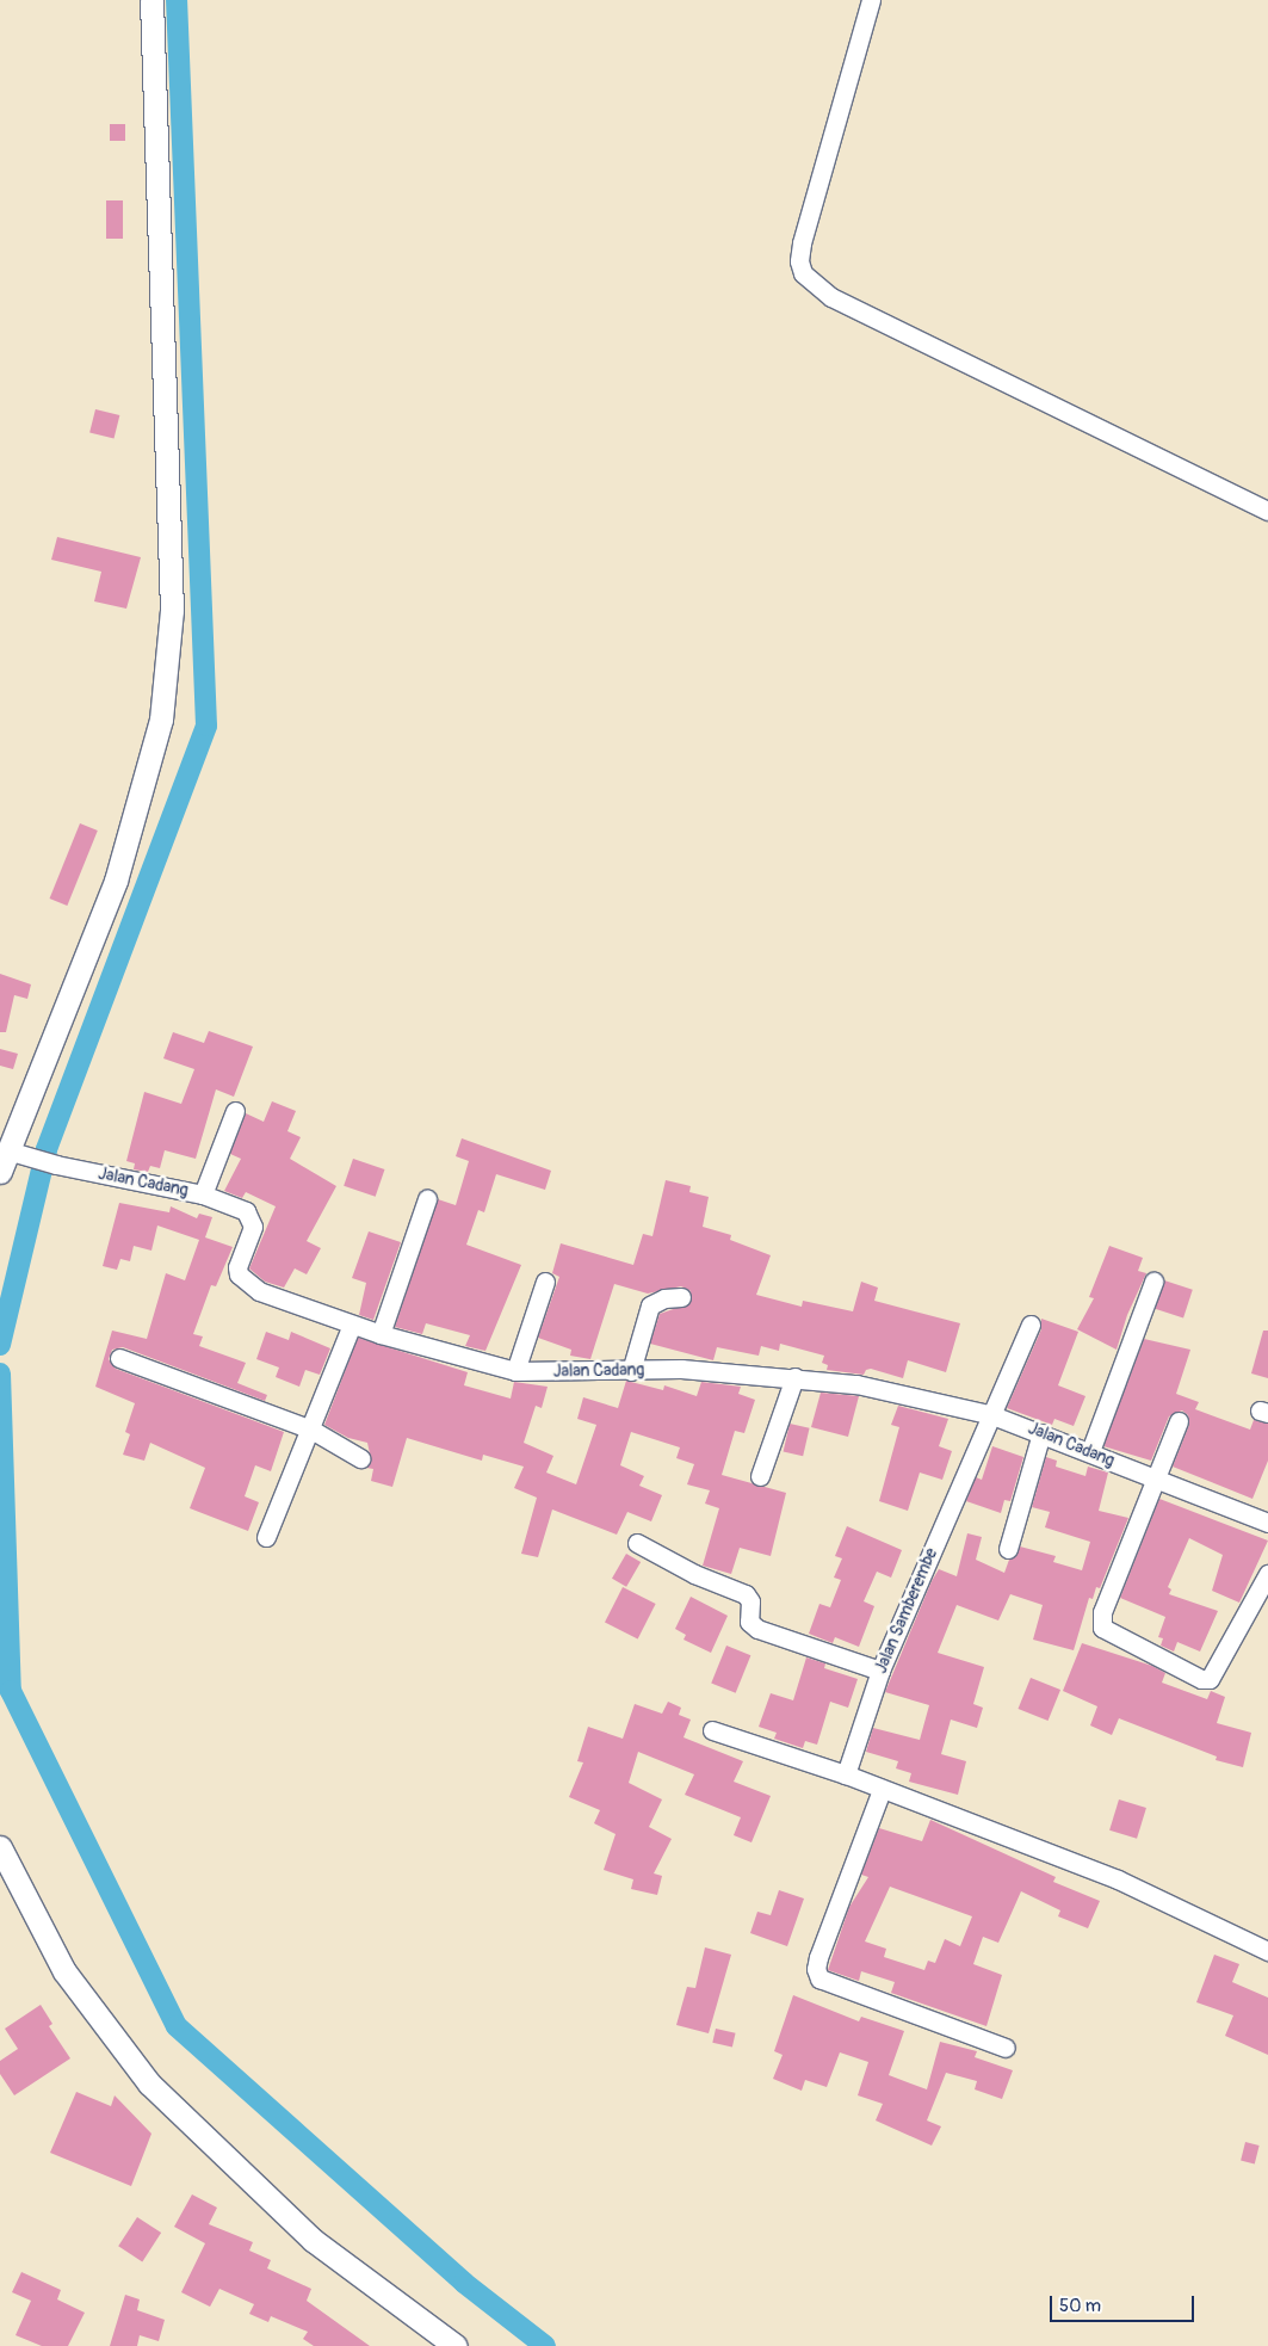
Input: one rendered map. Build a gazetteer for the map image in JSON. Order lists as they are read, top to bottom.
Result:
{
  "streets": {
    "street": ["Jalan Cadang", "Jalan Samberembe"]
  },
  "crossings": [
    ["Jalan Cadang", "Jalan Samberembe"]
  ],
  "scale_bar": "50 m"
}
